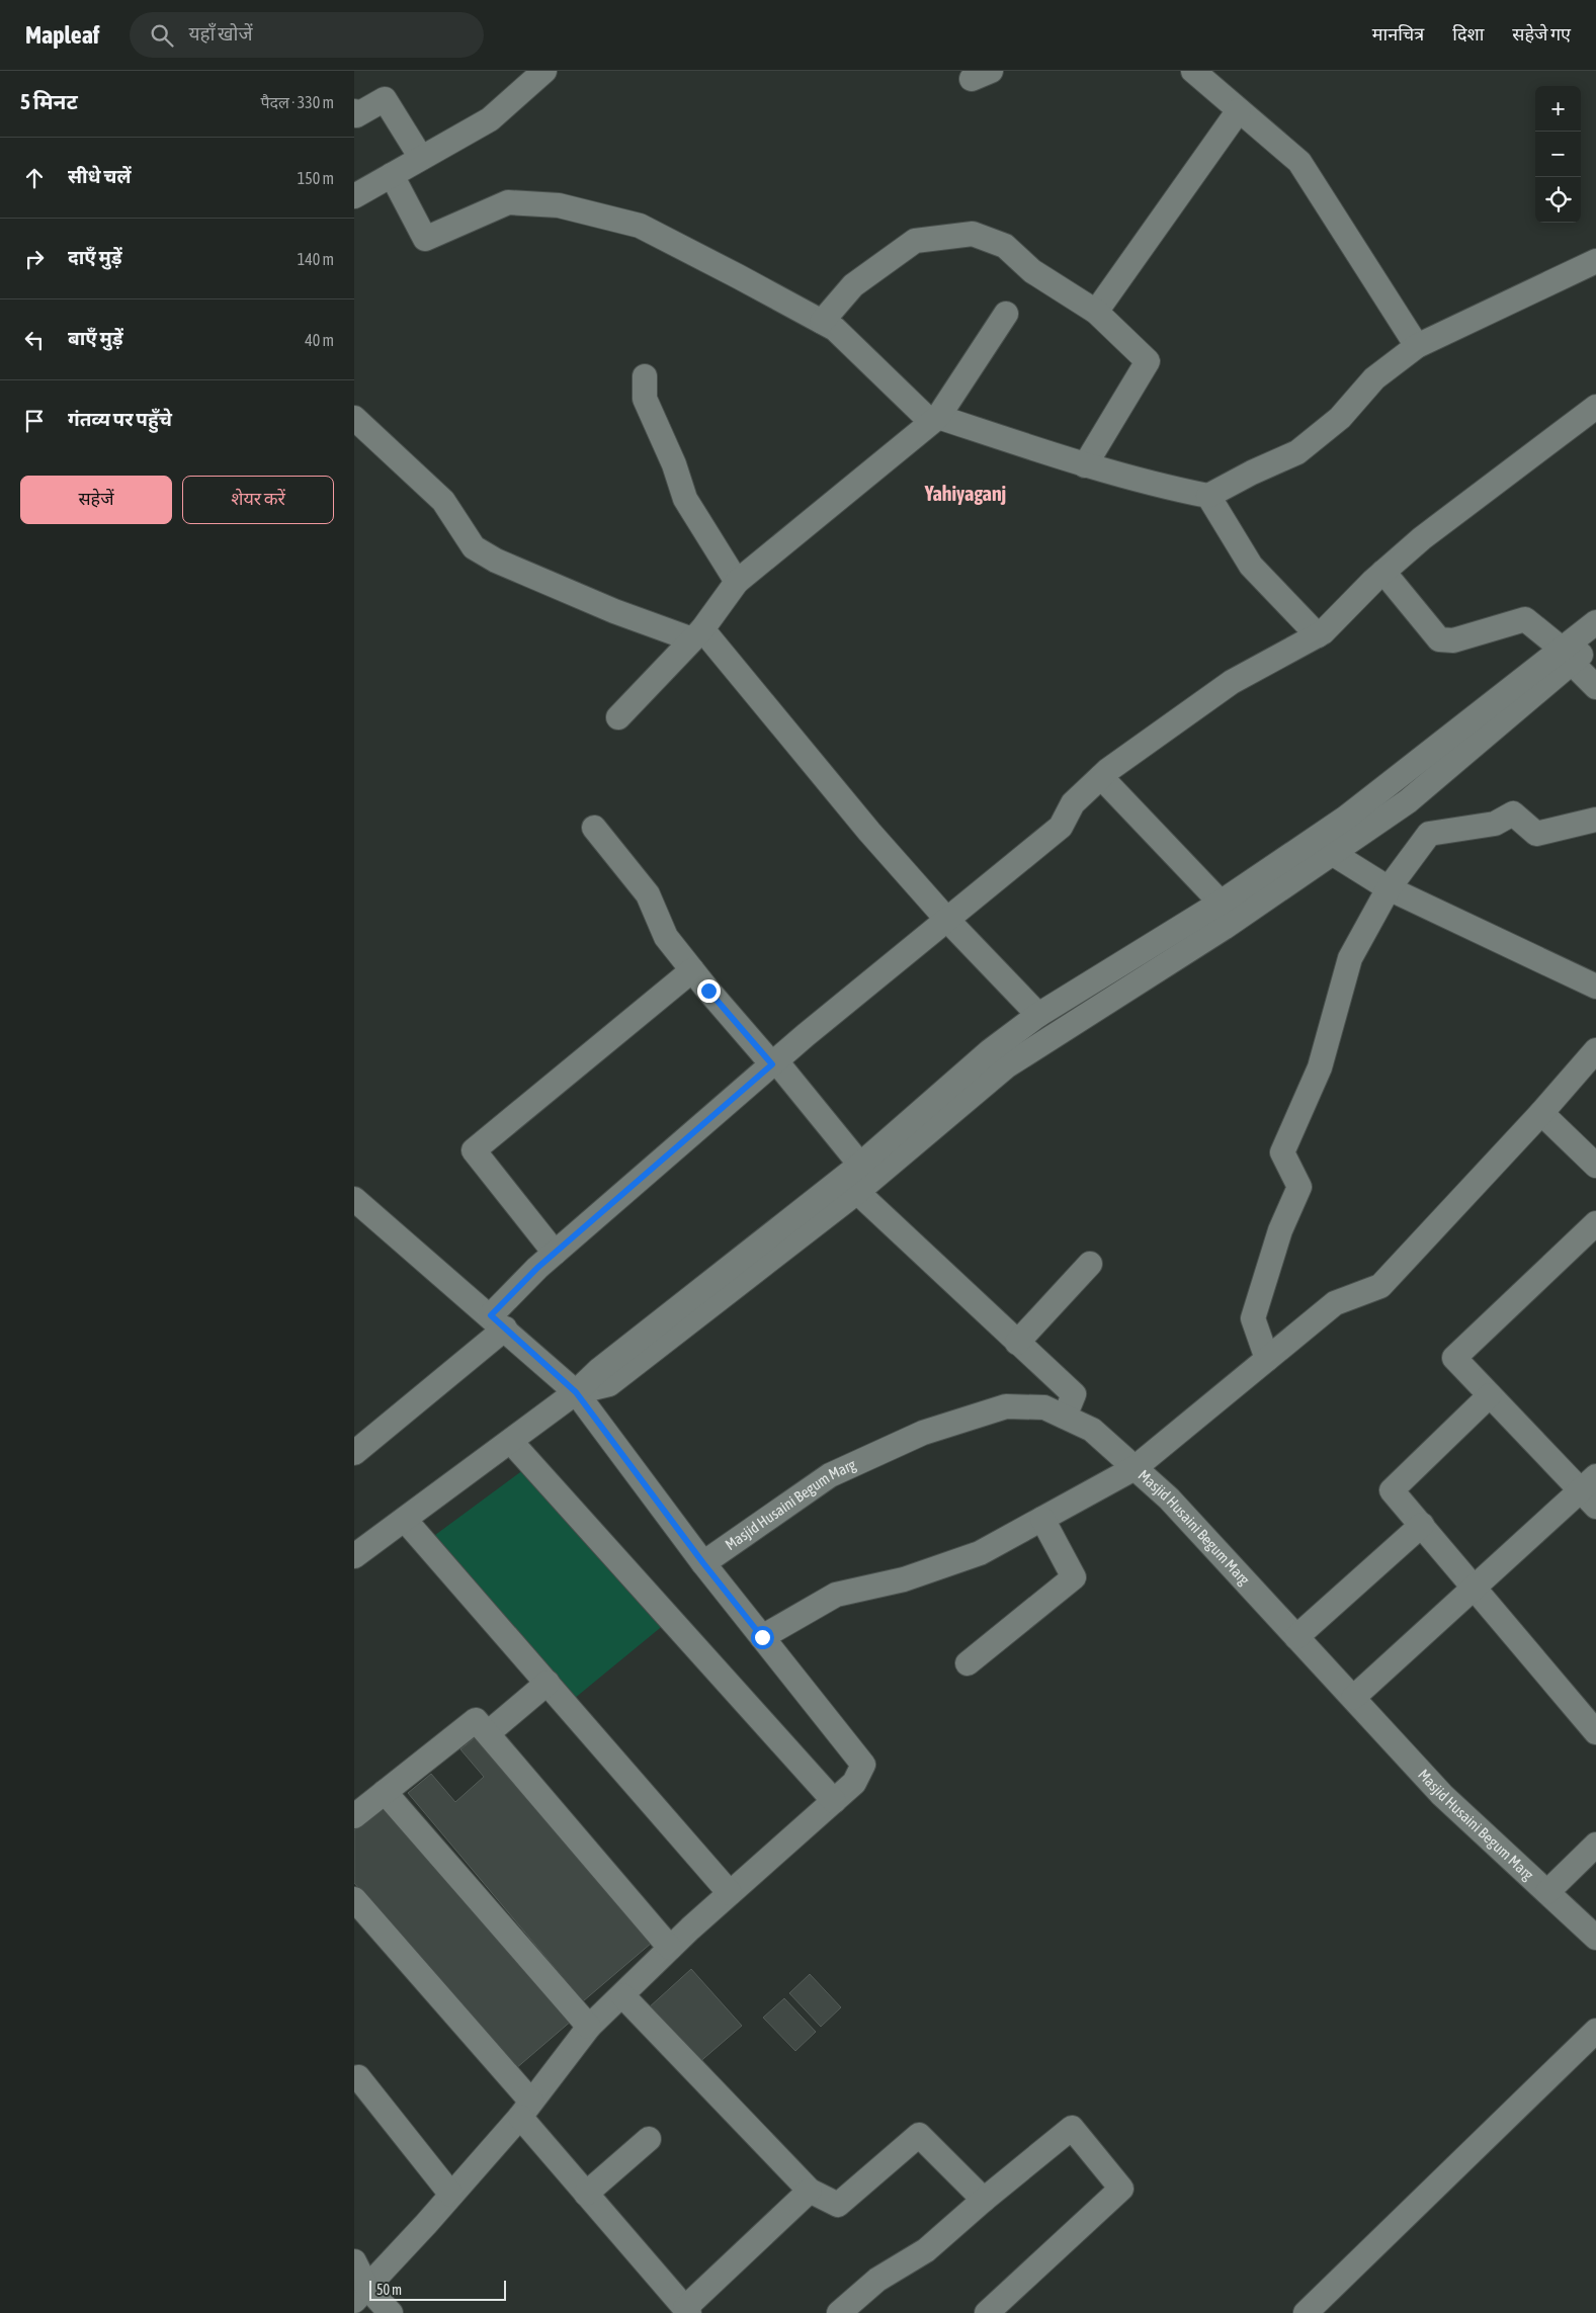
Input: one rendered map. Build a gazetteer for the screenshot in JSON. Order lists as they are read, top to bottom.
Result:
{
  "streets": {
    "street": ["Masjid Husaini Begum Marg"]
  },
  "districts": ["Yahiyaganj"],
  "scale_bar": "50 m",
  "page": {
    "header": "Mapleaf",
    "search": "यहाँ खोजें",
    "nav": ["मानचित्र", "दिशा", "सहेजे गए"],
    "heading": ["5 मिनट", "पैदल · 330 m"],
    "map_buttons": ["+", "−"],
    "list": [
      ["सीधे चलें", "150 m"],
      ["दाएँ मुड़ें", "140 m"],
      ["बाएँ मुड़ें", "40 m"],
      "गंतव्य पर पहुँचे"
    ],
    "buttons": ["सहेजें", "शेयर करें"],
    "scale": "50 m"
  }
}
